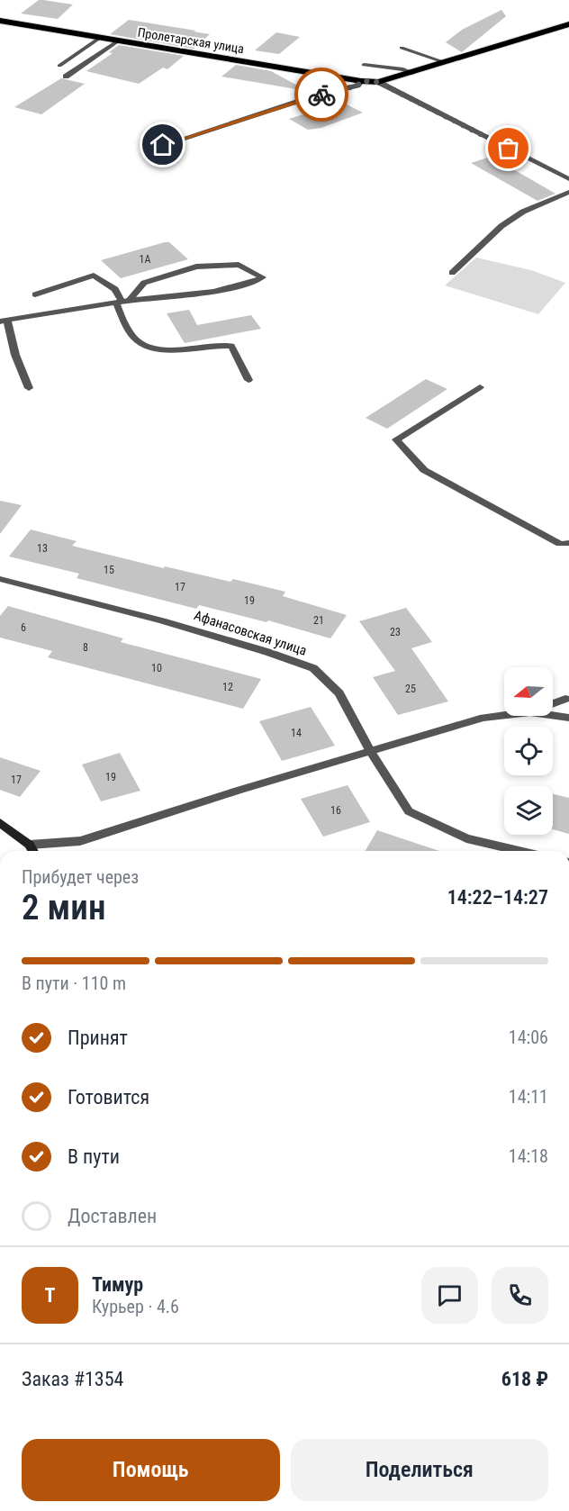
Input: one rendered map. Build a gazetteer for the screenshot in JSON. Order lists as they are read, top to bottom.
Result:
{
  "streets": {
    "main road": ["Пролетарская улица"],
    "street": ["Афанасовская улица"]
  },
  "house_numbers": [
    "1А",
    "13",
    "15",
    "17",
    "19",
    "21",
    "6",
    "23",
    "8",
    "10",
    "12",
    "25",
    "14",
    "19",
    "17",
    "16"
  ],
  "north": "left",
  "page": {
    "heading": ["2 мин", "Прибудет через", "14:22–14:27"],
    "panel": [
      "Тимур",
      "Курьер · 4.6",
      "Заказ #1354",
      "618 ₽"
    ],
    "bar": "В пути · 110 m",
    "list": [
      ["Принят", "14:06"],
      ["Готовится", "14:11"],
      ["В пути", "14:18"],
      "Доставлен"
    ],
    "round": "Т",
    "buttons": ["Помощь", "Поделиться"]
  }
}
